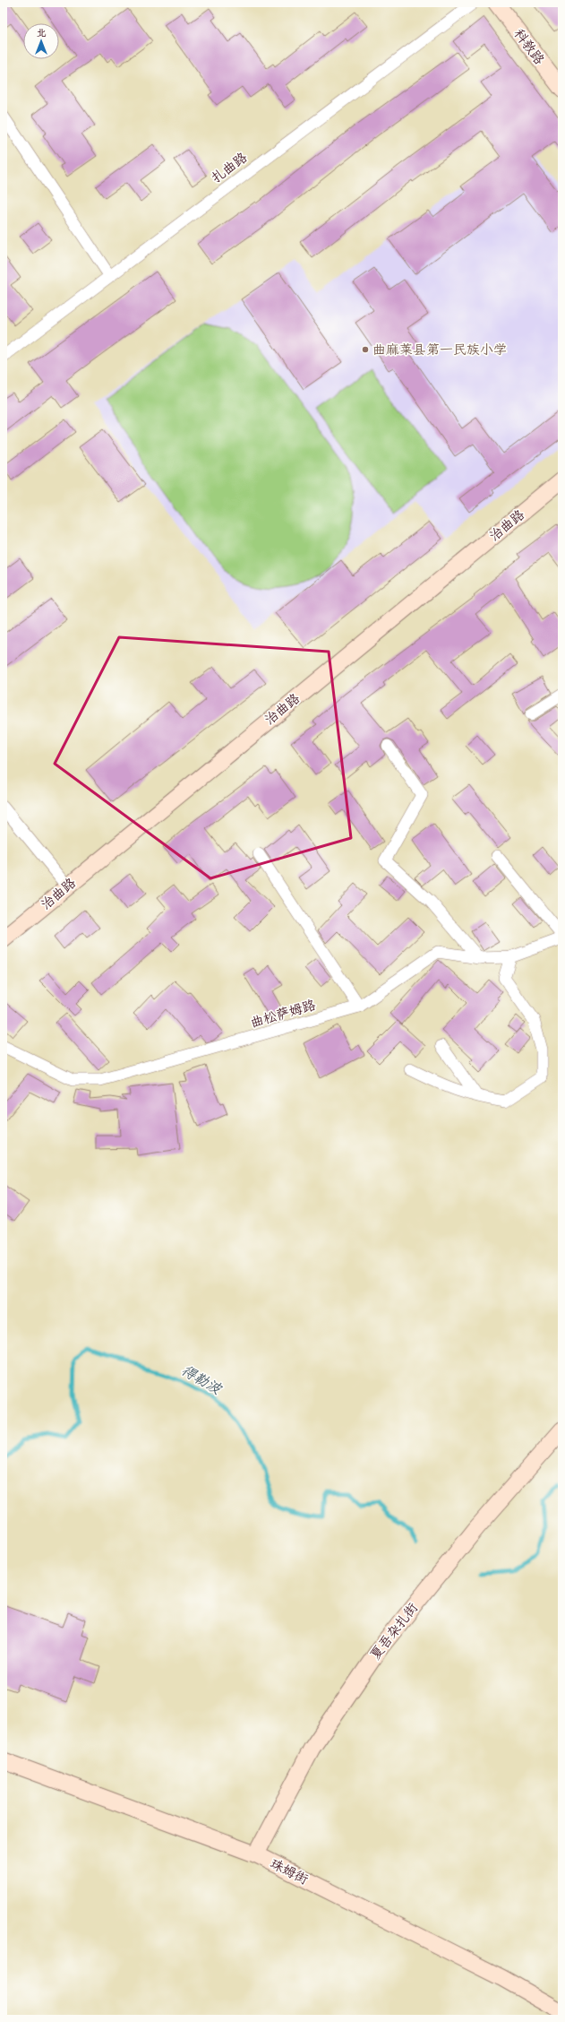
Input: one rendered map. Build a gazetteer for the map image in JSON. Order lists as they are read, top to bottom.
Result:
{
  "streets": {
    "main road": [
      "科教路",
      "治曲路",
      "夏吾杂扎街",
      "珠姆街"
    ],
    "street": ["扎曲路", "曲松萨姆路"]
  },
  "crossings": [
    ["夏吾杂扎街", "珠姆街"]
  ],
  "water": ["得勒波"],
  "places": ["曲麻莱县第一民族小学"],
  "north": "top"
}
